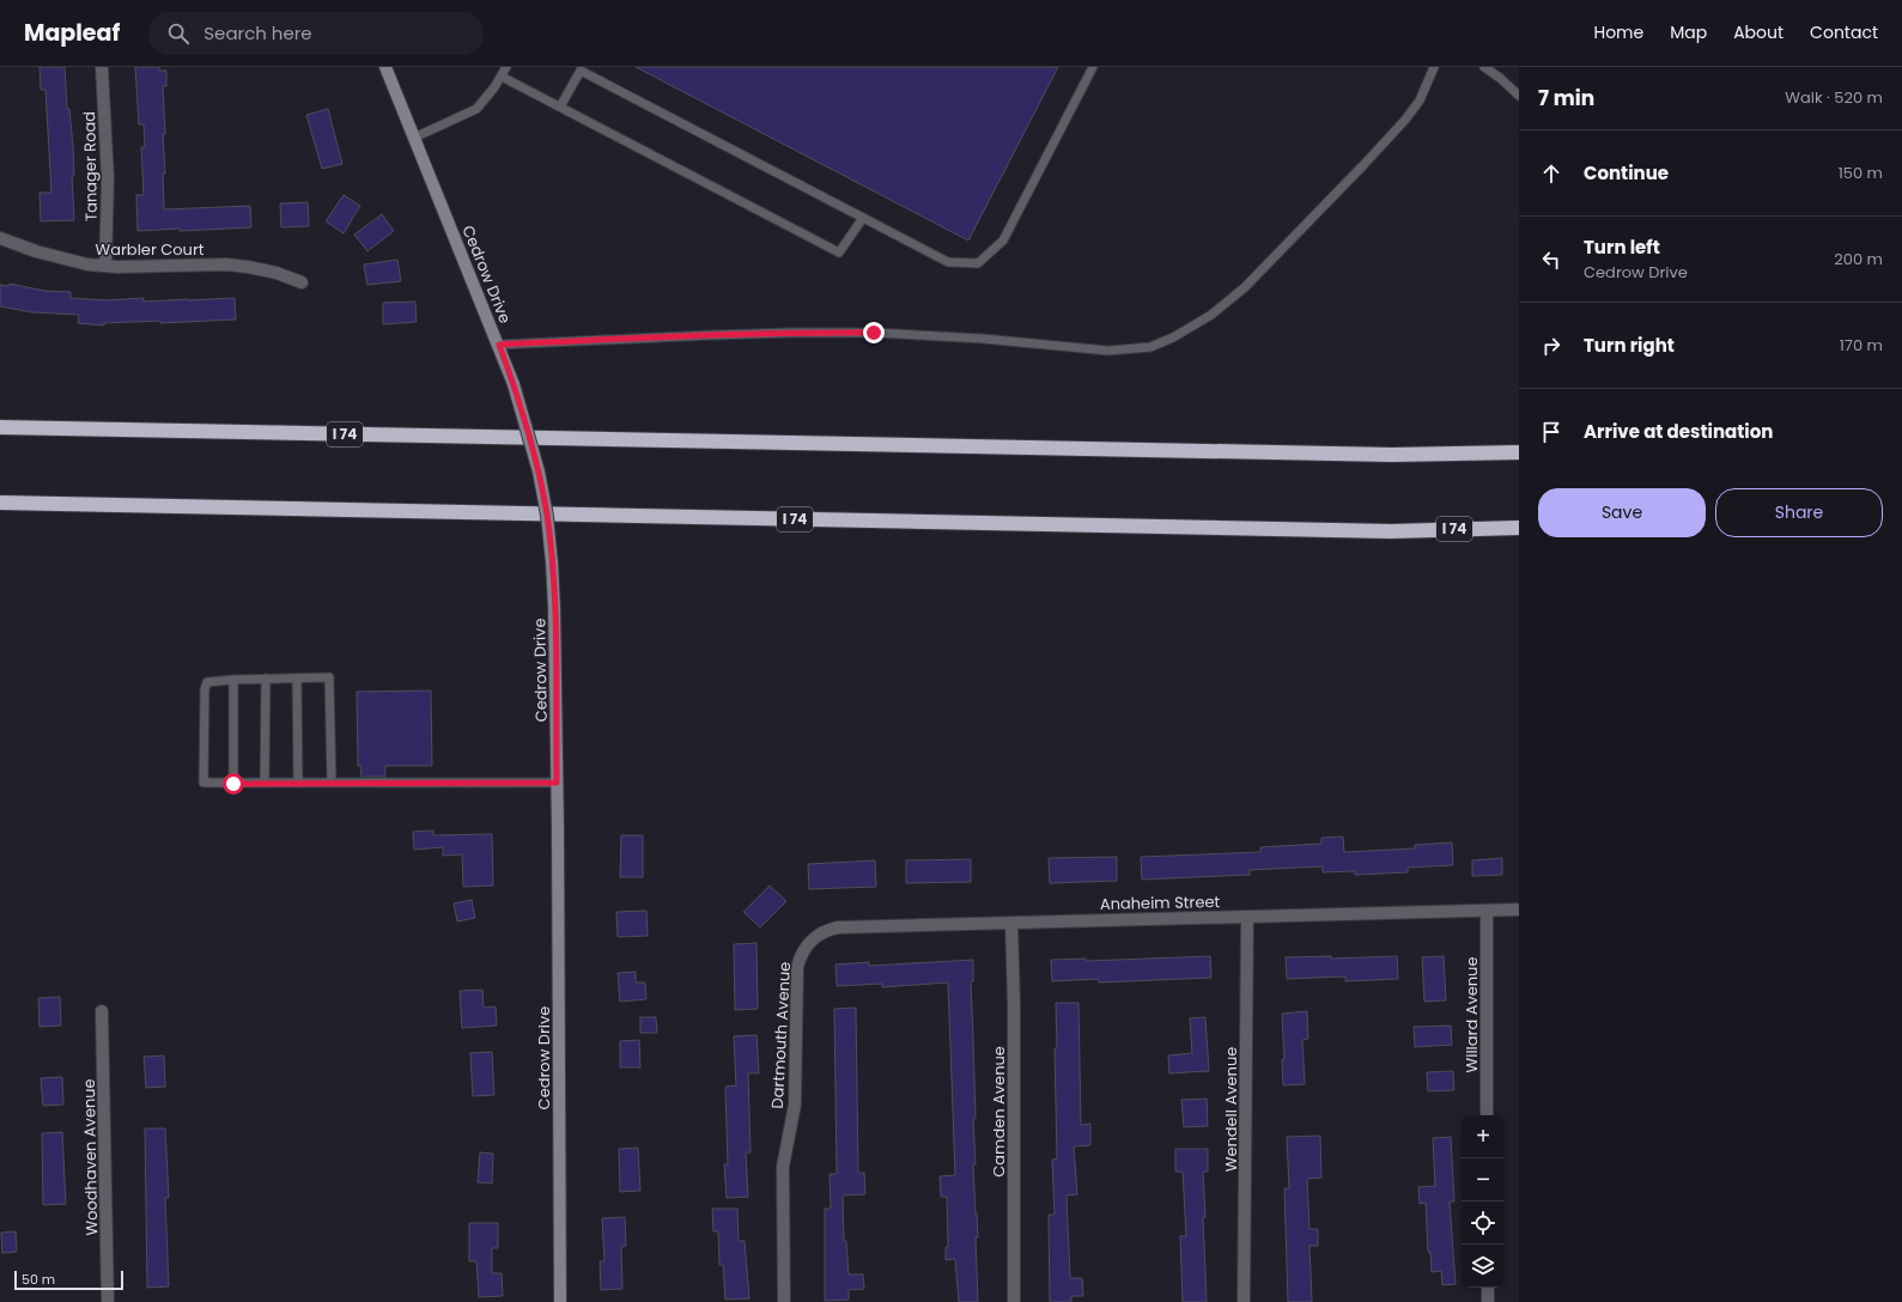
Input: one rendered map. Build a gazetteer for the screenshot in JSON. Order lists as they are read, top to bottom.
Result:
{
  "streets": {
    "highway": ["I 74"],
    "street": [
      "Tanager Road",
      "Warbler Court",
      "Cedrow Drive",
      "Anaheim Street",
      "Willard Avenue",
      "Dartmouth Avenue",
      "Wendell Avenue",
      "Camden Avenue",
      "Woodhaven Avenue"
    ]
  },
  "crossings": [
    ["Tanager Road", "Warbler Court"],
    ["Anaheim Street", "Willard Avenue"],
    ["Anaheim Street", "Dartmouth Avenue"],
    ["Anaheim Street", "Wendell Avenue"],
    ["Anaheim Street", "Camden Avenue"]
  ],
  "scale_bar": "50 m",
  "page": {
    "header": "Mapleaf",
    "search": "Search here",
    "nav": [
      "Home",
      "Map",
      "About",
      "Contact"
    ],
    "heading": ["7 min", "Walk · 520 m"],
    "list": [
      ["Continue", "150 m"],
      ["Turn left", "Cedrow Drive", "200 m"],
      ["Turn right", "170 m"],
      "Arrive at destination"
    ],
    "buttons": ["Save", "Share"],
    "map_buttons": ["+", "−"],
    "scale": "50 m"
  }
}
